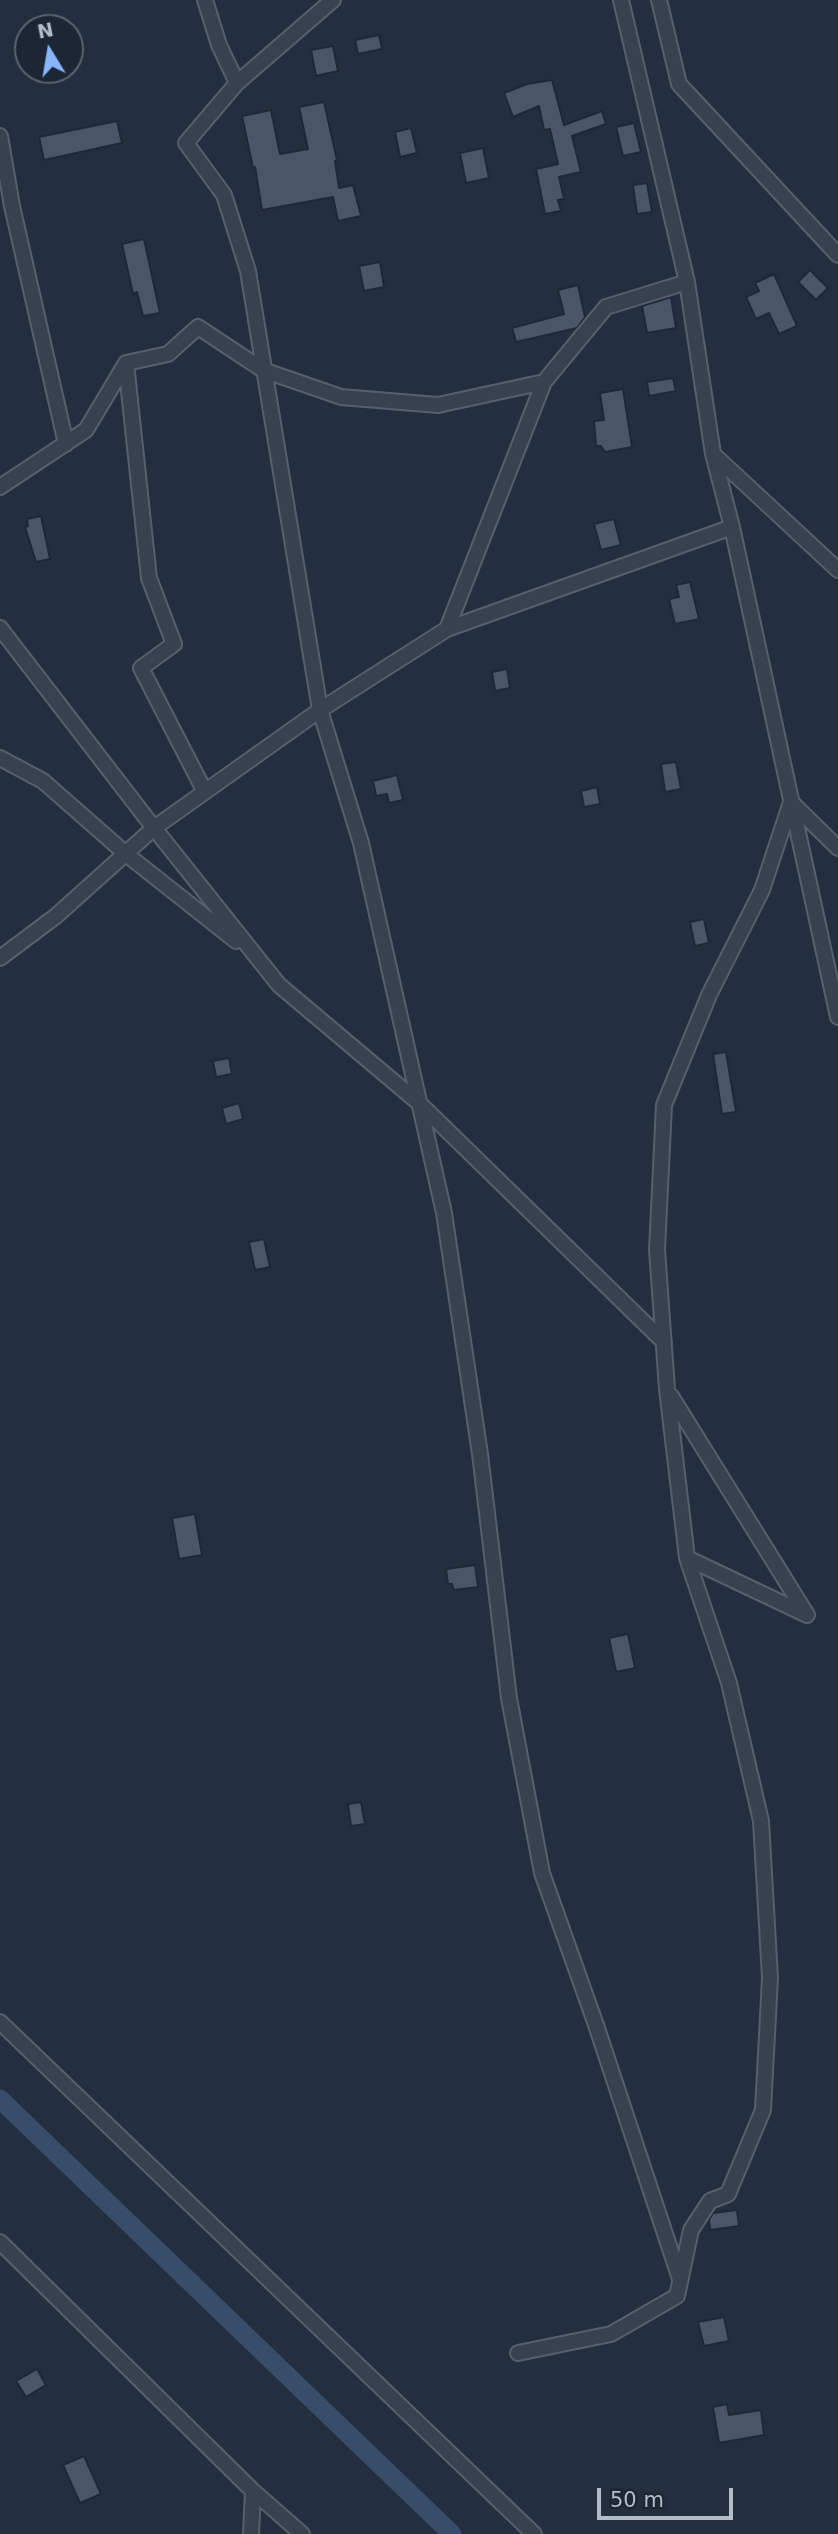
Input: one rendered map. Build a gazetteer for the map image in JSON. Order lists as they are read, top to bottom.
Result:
{
  "scale_bar": "50 m",
  "north": "top"
}
